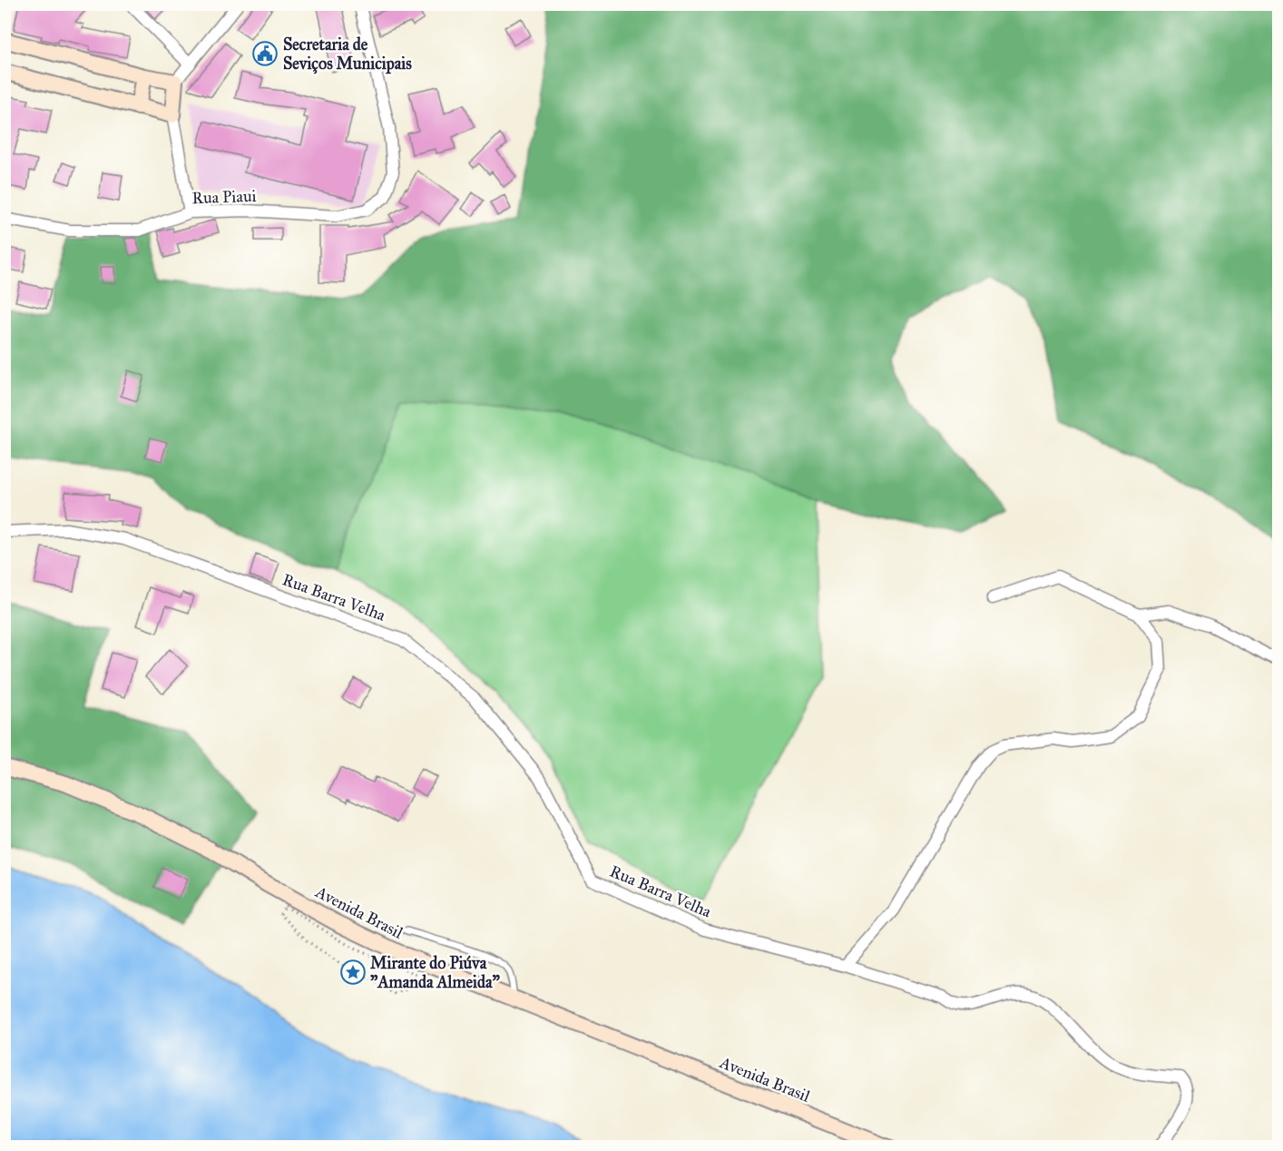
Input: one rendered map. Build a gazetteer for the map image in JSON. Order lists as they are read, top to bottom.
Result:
{
  "streets": {
    "main road": ["Avenida Brasil"],
    "street": ["Rua Piaui", "Rua Barra Velha"]
  },
  "places": {
    "public building": ["Secretaria de Seviços Municipais"],
    "place": ["Mirante do Piúva \"Amanda Almeida\""]
  }
}
